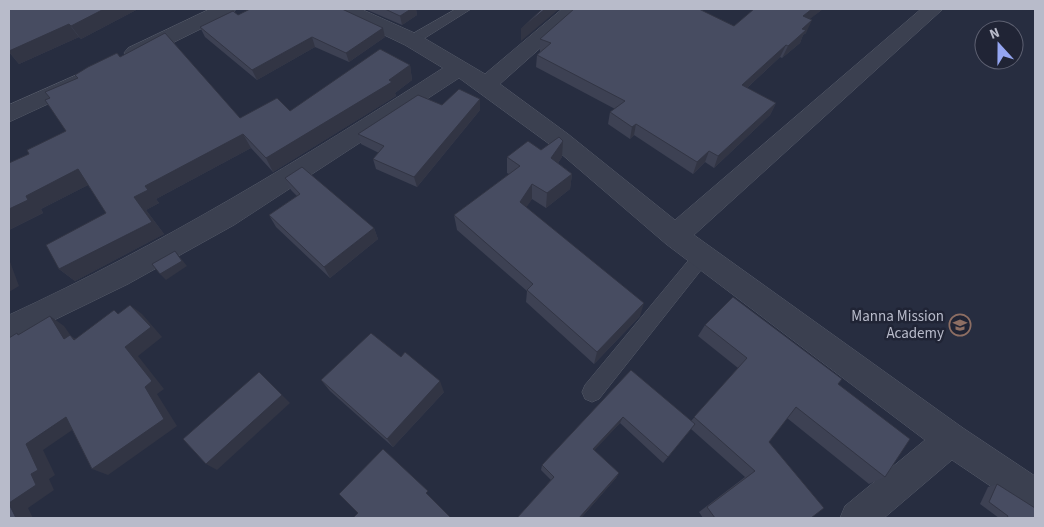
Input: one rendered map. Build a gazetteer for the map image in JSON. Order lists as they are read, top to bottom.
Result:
{
  "places": {
    "school or university": ["Manna Mission Academy"]
  },
  "north": "top"
}
